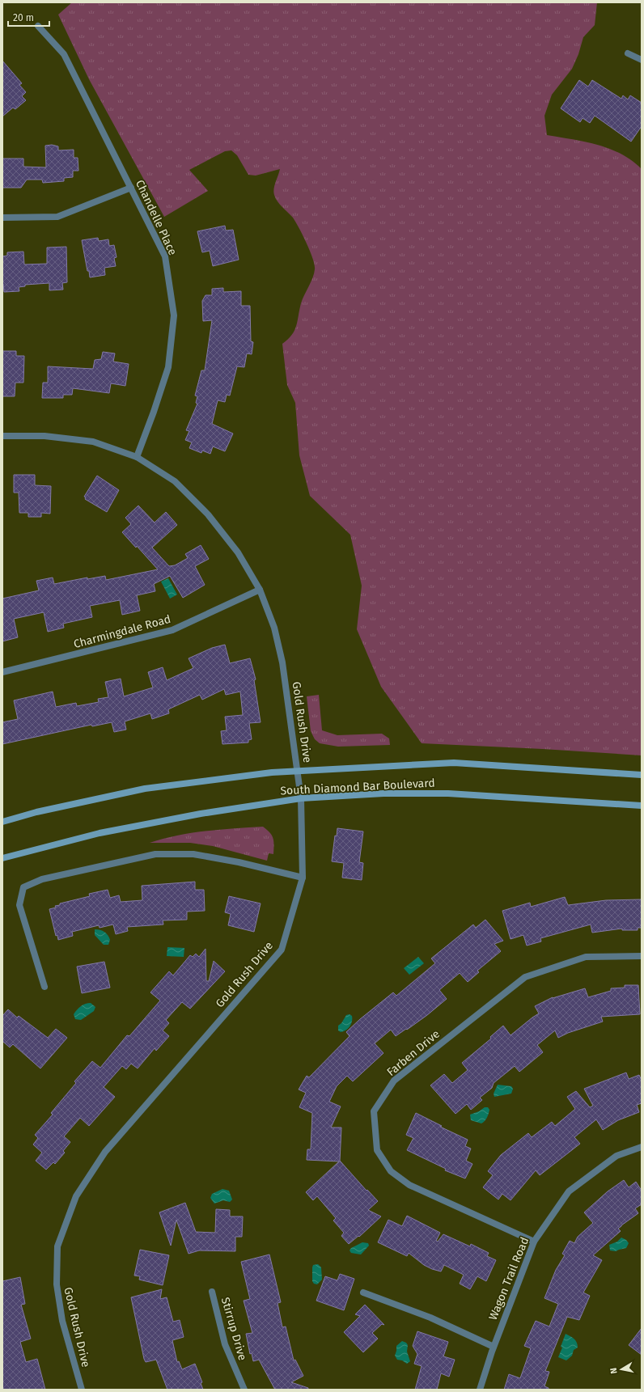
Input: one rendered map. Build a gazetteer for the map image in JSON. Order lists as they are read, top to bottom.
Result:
{
  "streets": {
    "main road": ["South Diamond Bar Boulevard"],
    "street": [
      "Chandelle Place",
      "Charmingdale Road",
      "Gold Rush Drive",
      "Farben Drive",
      "Wagon Trail Road",
      "Stirrup Drive"
    ]
  },
  "crossings": [
    ["Chandelle Place", "Gold Rush Drive"],
    ["Charmingdale Road", "Gold Rush Drive"],
    ["Gold Rush Drive", "South Diamond Bar Boulevard"],
    ["Farben Drive", "Wagon Trail Road"]
  ],
  "scale_bar": "20 m",
  "north": "left"
}
